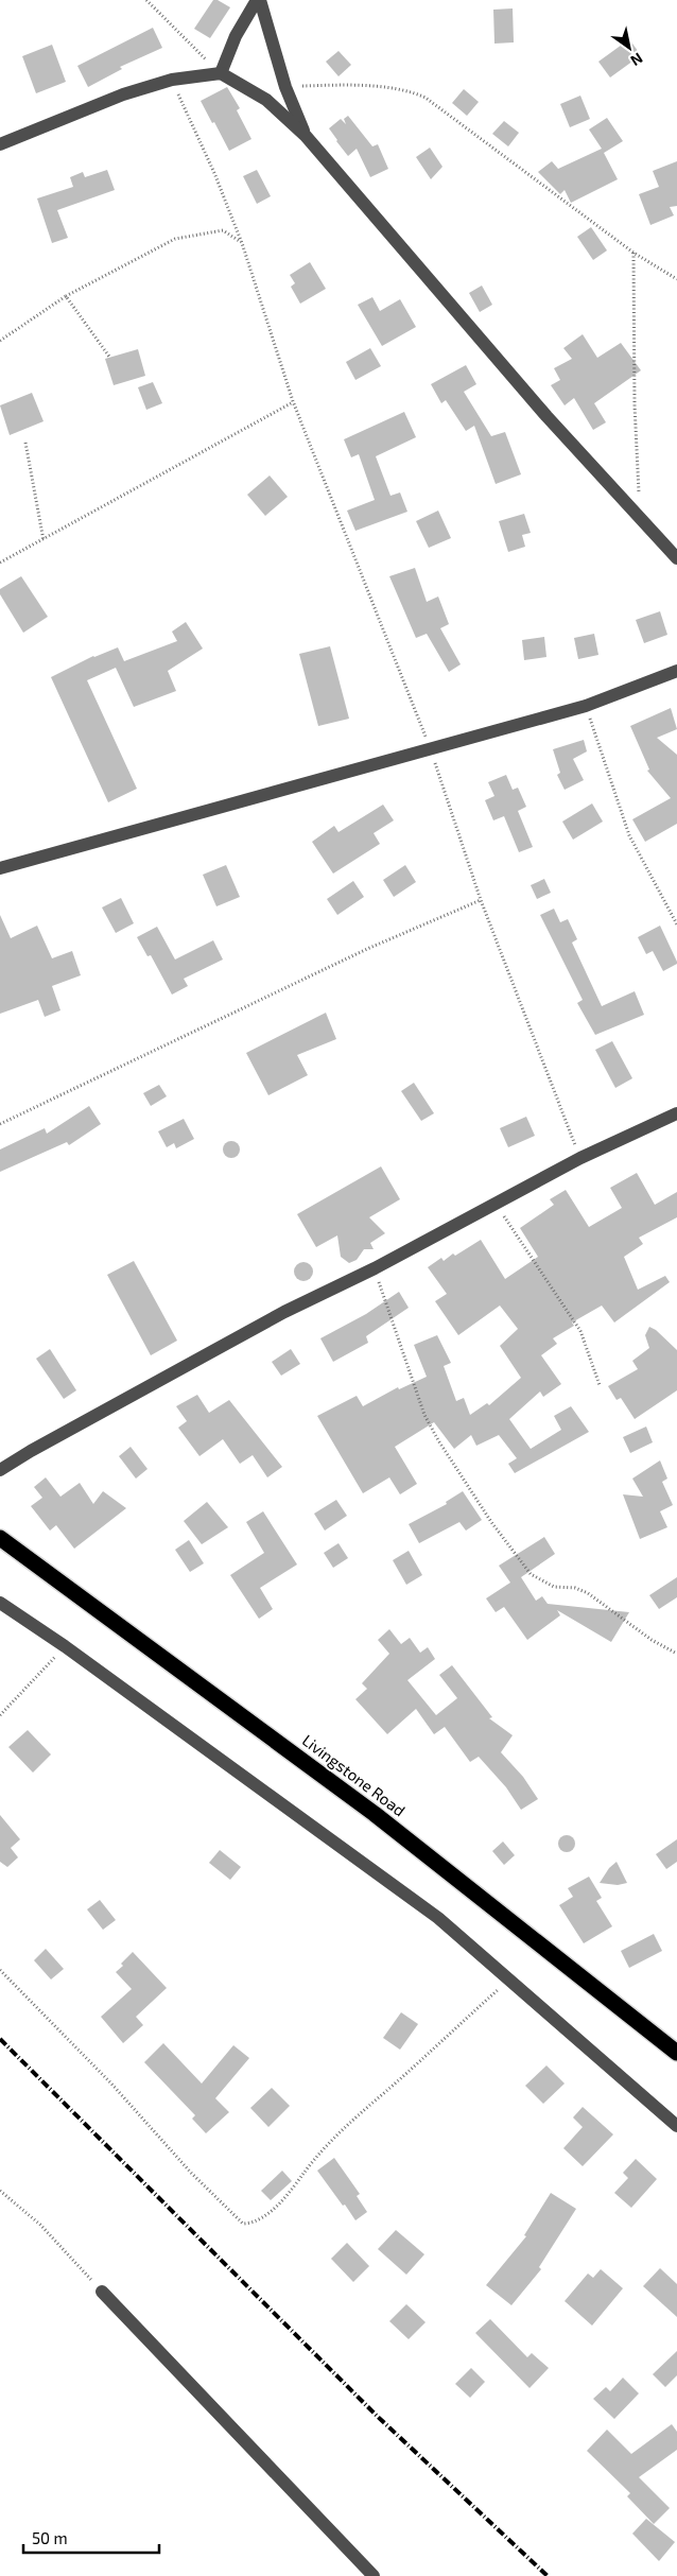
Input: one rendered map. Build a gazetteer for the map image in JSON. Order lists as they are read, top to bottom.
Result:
{
  "streets": {
    "highway": ["Livingstone Road"]
  },
  "scale_bar": "50 m",
  "north": "bottom right"
}
